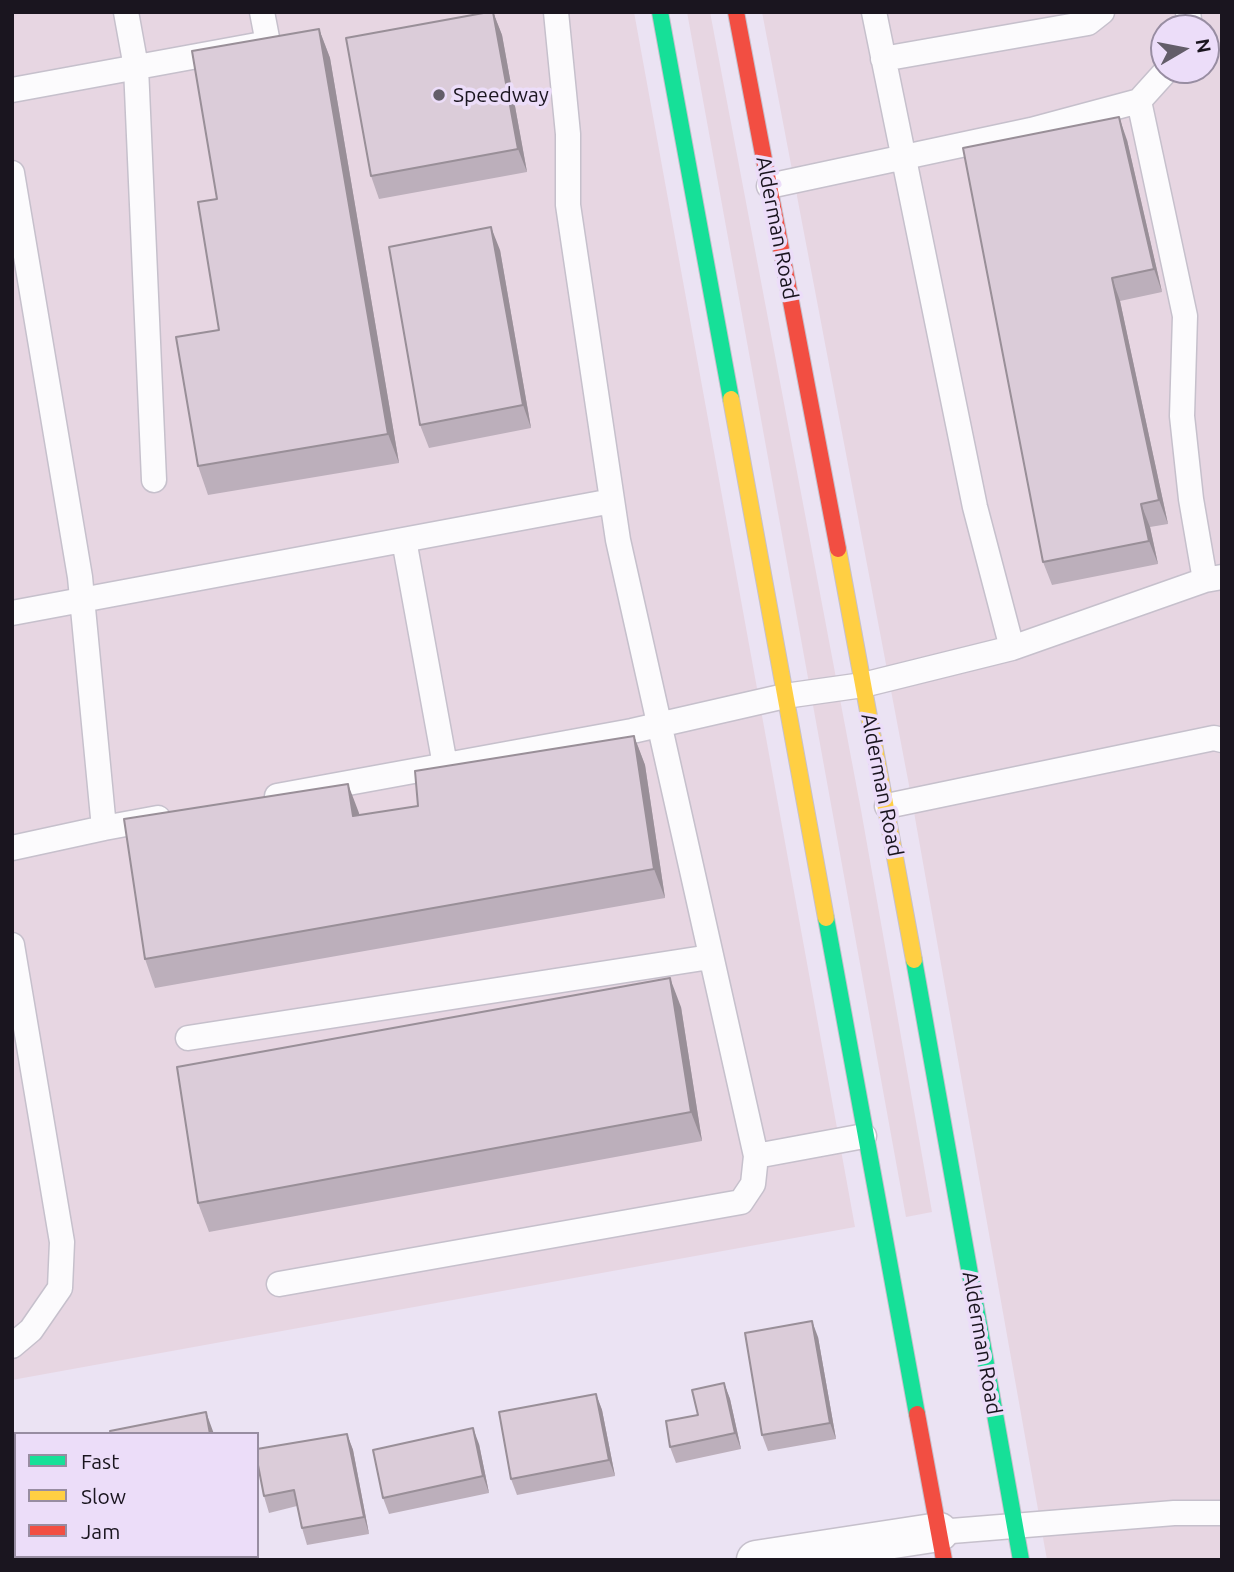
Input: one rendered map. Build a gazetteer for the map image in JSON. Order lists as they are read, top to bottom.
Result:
{
  "streets": {
    "main road": ["Alderman Road"]
  },
  "places": ["Speedway"],
  "legend": ["Fast", "Slow", "Jam"],
  "north": "right"
}
